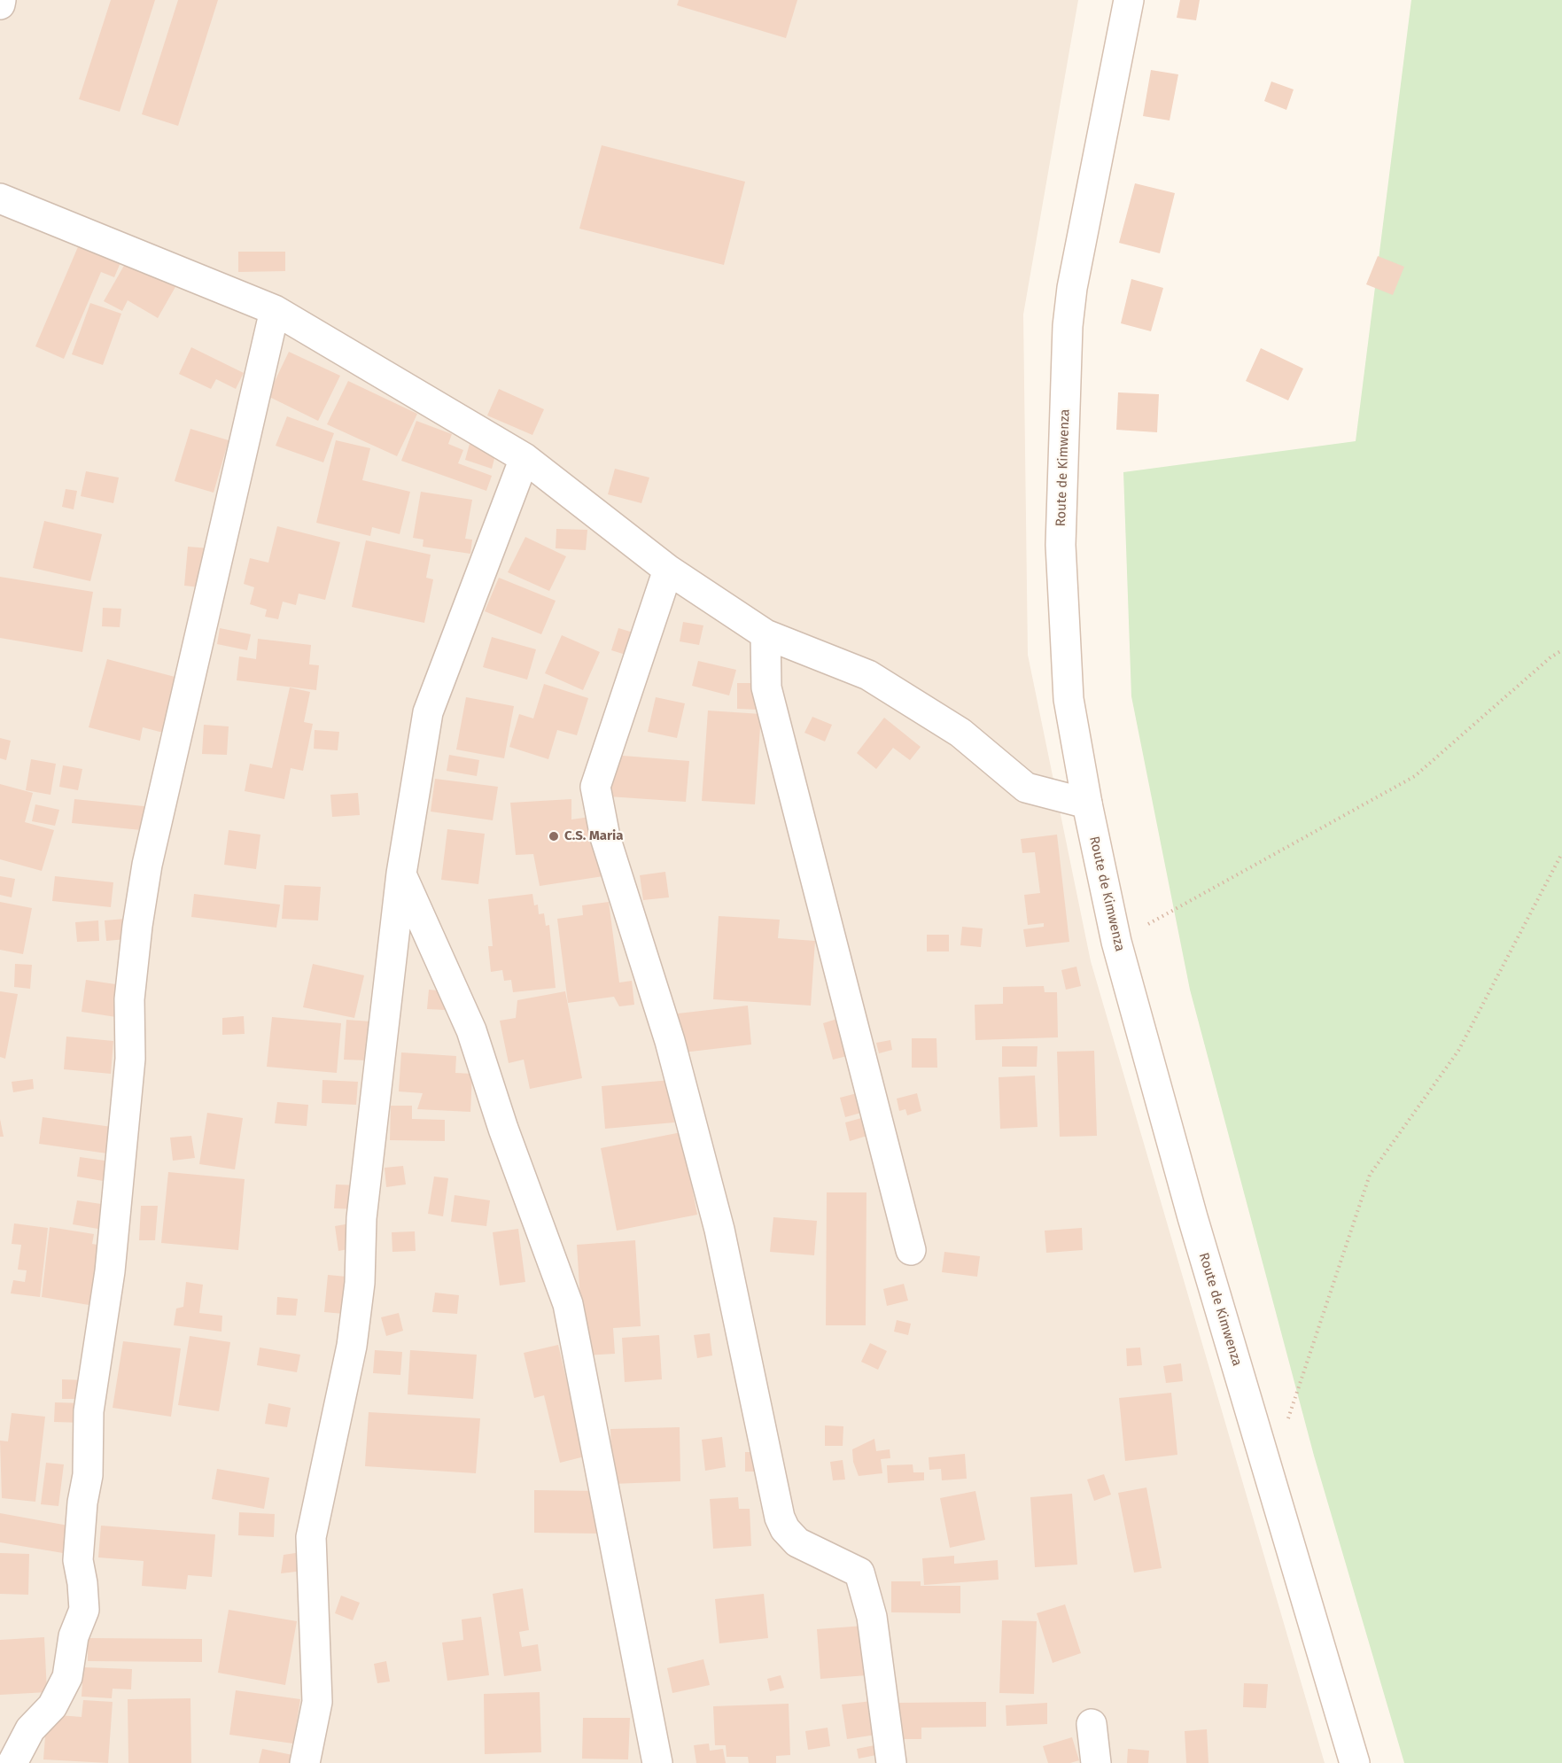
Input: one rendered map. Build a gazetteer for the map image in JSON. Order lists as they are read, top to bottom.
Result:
{
  "streets": {
    "street": ["Route de Kimwenza"]
  },
  "places": ["C.S. Maria"]
}
